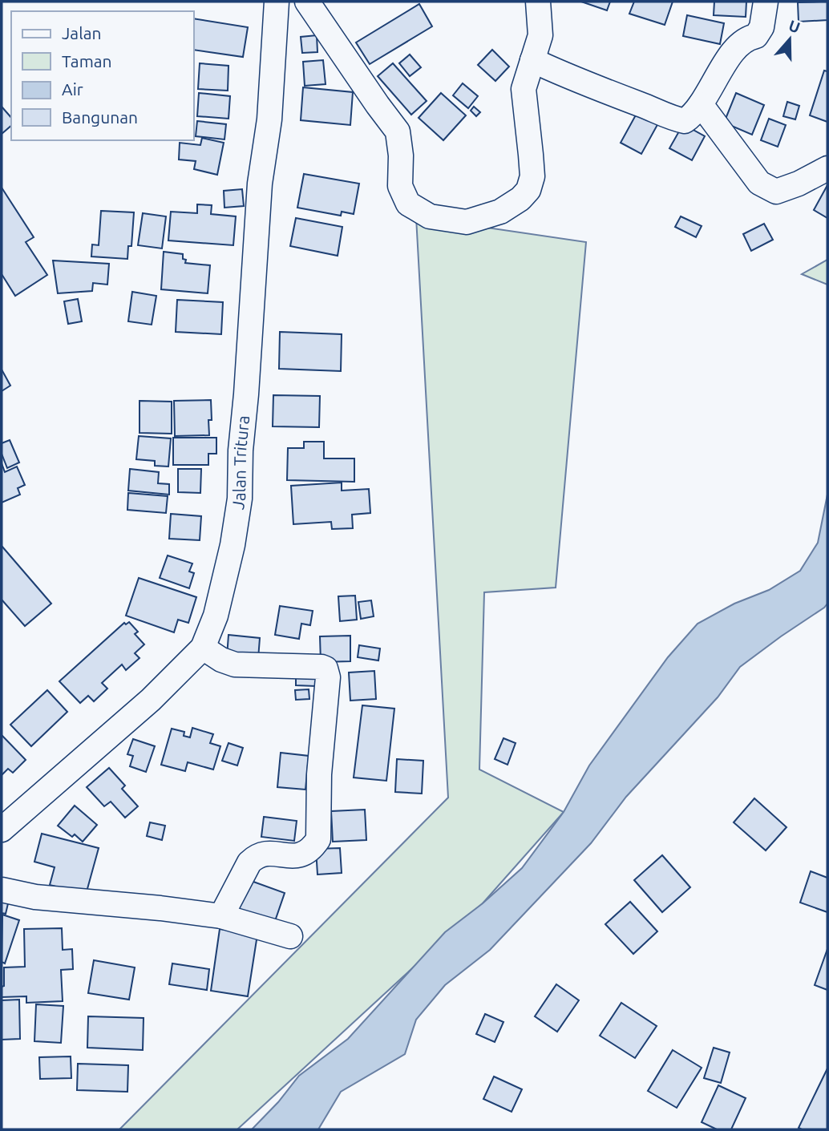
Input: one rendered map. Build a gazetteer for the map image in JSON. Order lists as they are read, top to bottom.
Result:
{
  "streets": {
    "street": ["Jalan Tritura"]
  },
  "legend": [
    "Jalan",
    "Taman",
    "Air",
    "Bangunan"
  ],
  "north": "top"
}
